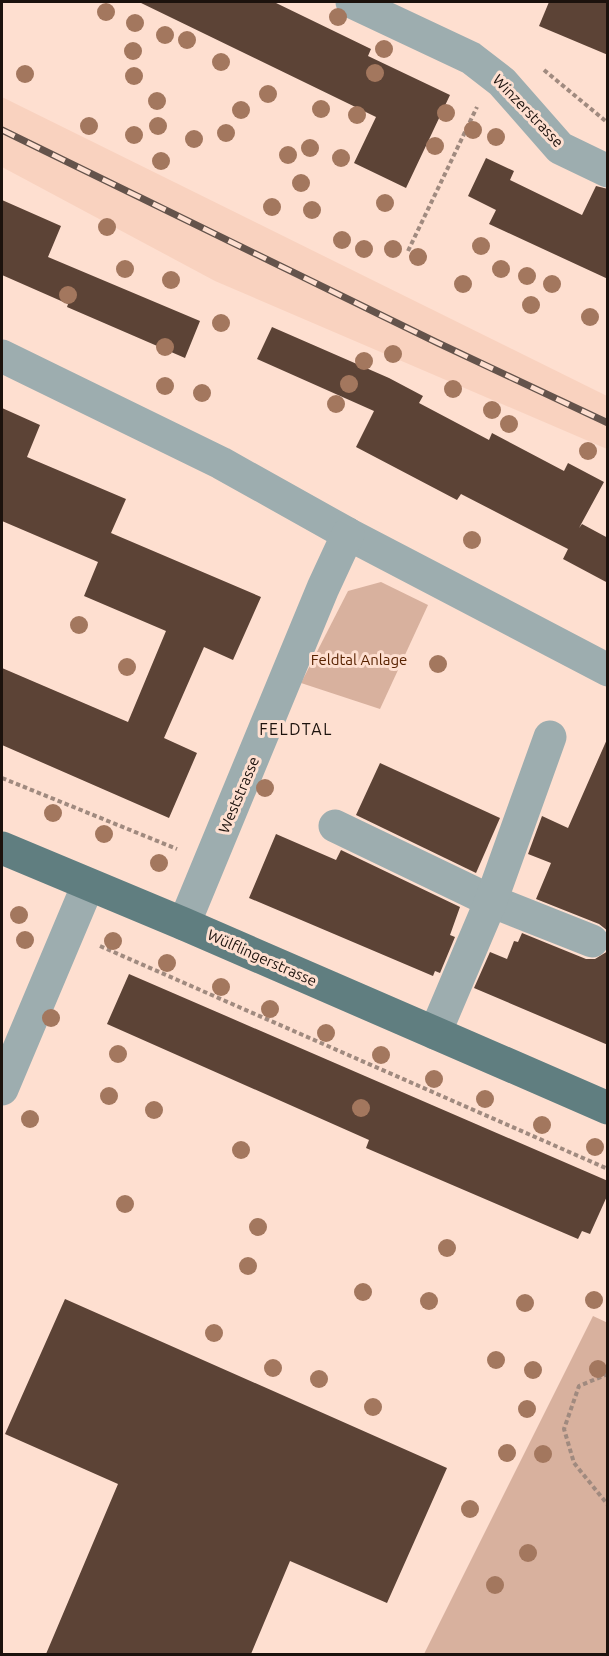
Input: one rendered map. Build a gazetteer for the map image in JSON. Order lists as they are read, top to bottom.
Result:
{
  "streets": {
    "main road": ["Wülflingerstrasse"],
    "street": ["Winzerstrasse", "Weststrasse"]
  },
  "crossings": [
    ["Weststrasse", "Wülflingerstrasse"]
  ],
  "districts": ["FELDTAL"],
  "parks": ["Feldtal Anlage"]
}
